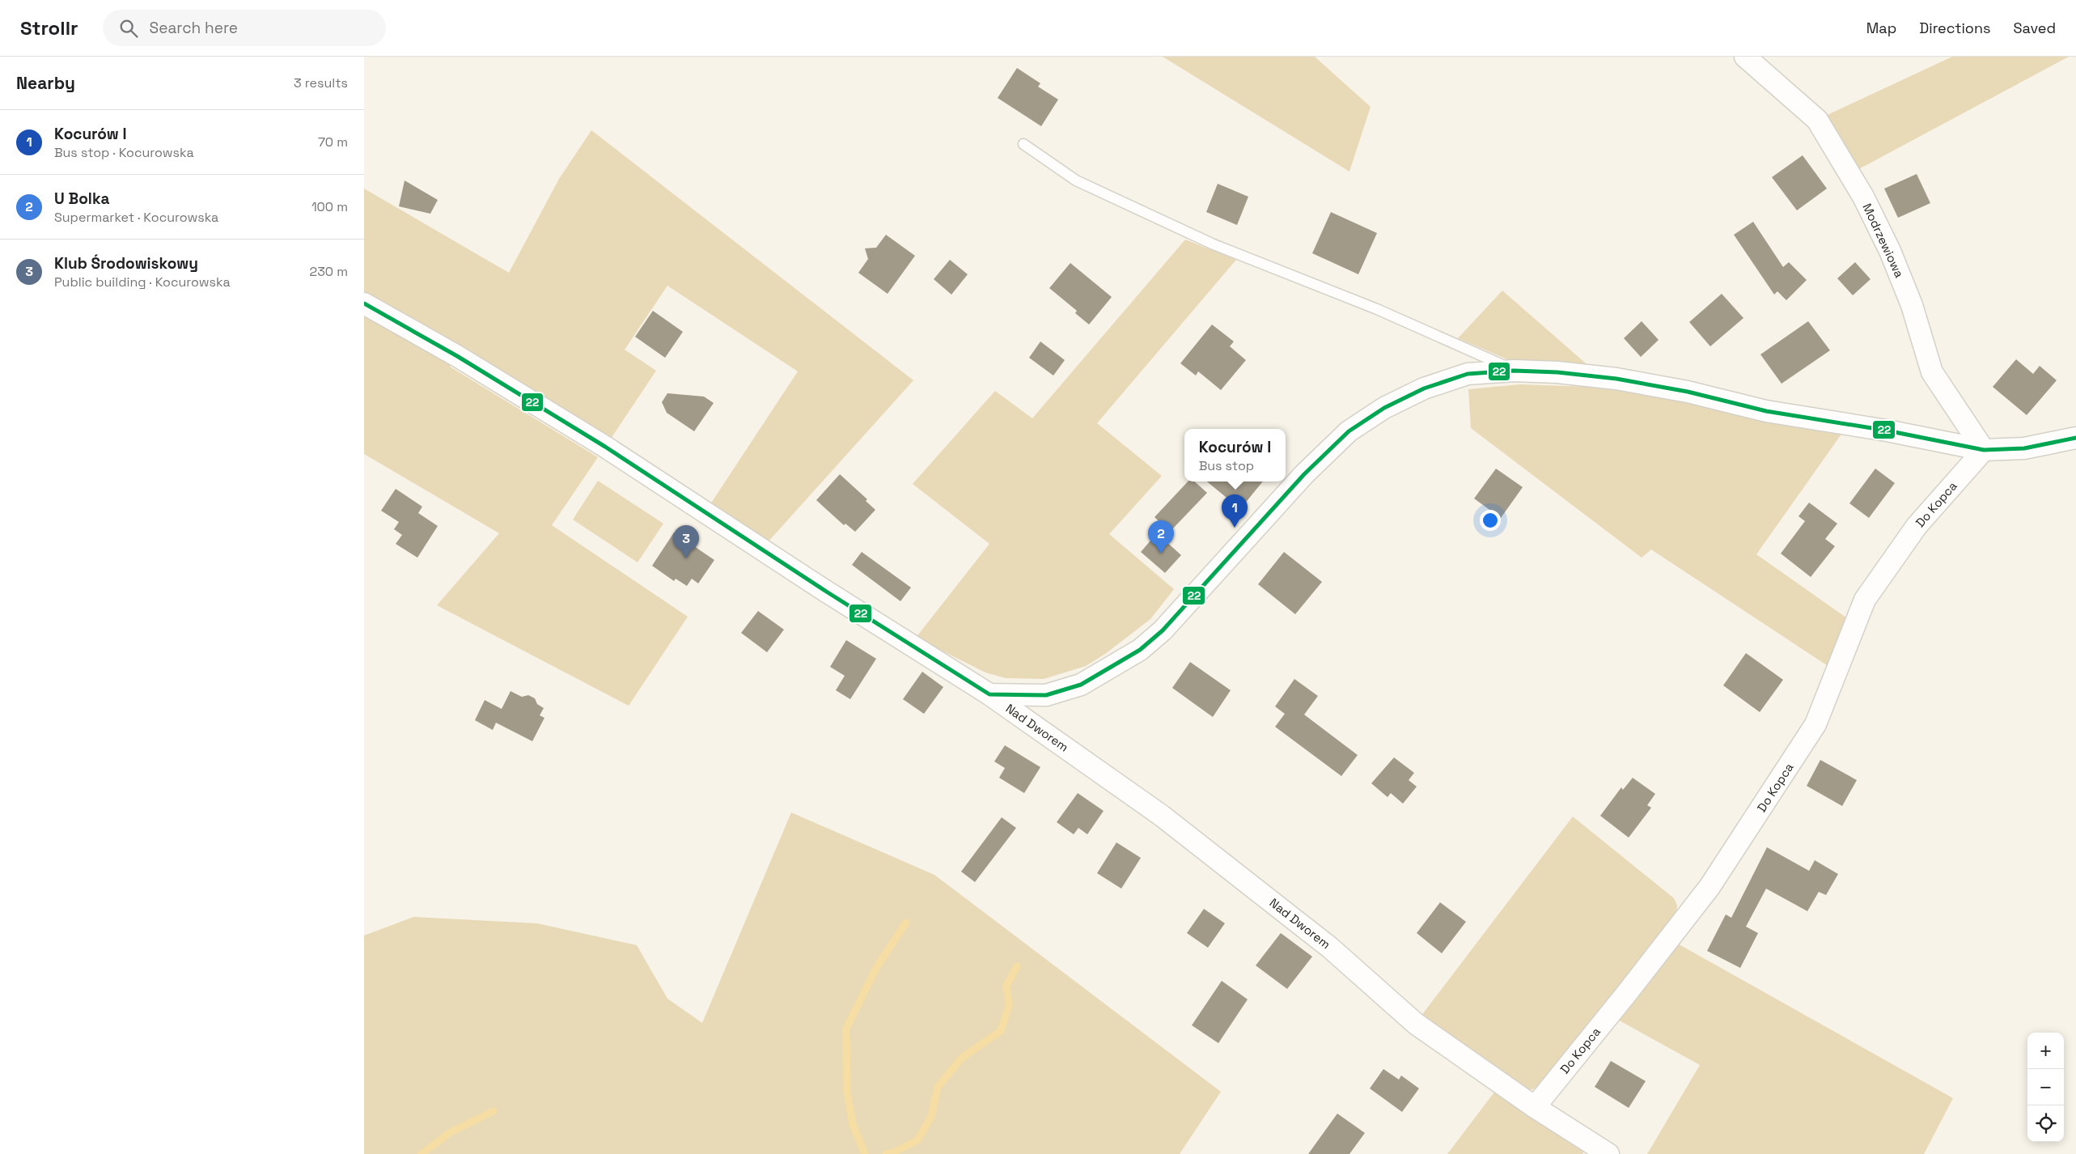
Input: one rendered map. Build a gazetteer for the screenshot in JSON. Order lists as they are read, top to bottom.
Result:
{
  "streets": {
    "street": ["Modrzewiowa", "Do Kopca", "Nad Dworem"]
  },
  "crossings": [
    ["Modrzewiowa", "Do Kopca"],
    ["Do Kopca", "Nad Dworem"]
  ],
  "lines": ["transit line 22"],
  "page": {
    "header": "Strollr",
    "search": "Search here",
    "nav": ["Map", "Directions", "Saved"],
    "heading": ["Nearby", "3 results"],
    "list": [
      {
        "mark": "1",
        "name": "Kocurów I",
        "note": "Bus stop · Kocurowska",
        "value": "70 m"
      },
      {
        "mark": "2",
        "name": "U Bolka",
        "note": "Supermarket · Kocurowska",
        "value": "100 m"
      },
      {
        "mark": "3",
        "name": "Klub Środowiskowy",
        "note": "Public building · Kocurowska",
        "value": "230 m"
      }
    ],
    "popup": ["Kocurów I", "Bus stop"],
    "pins": ["1", "2", "3"],
    "map_buttons": ["+", "−"]
  }
}
